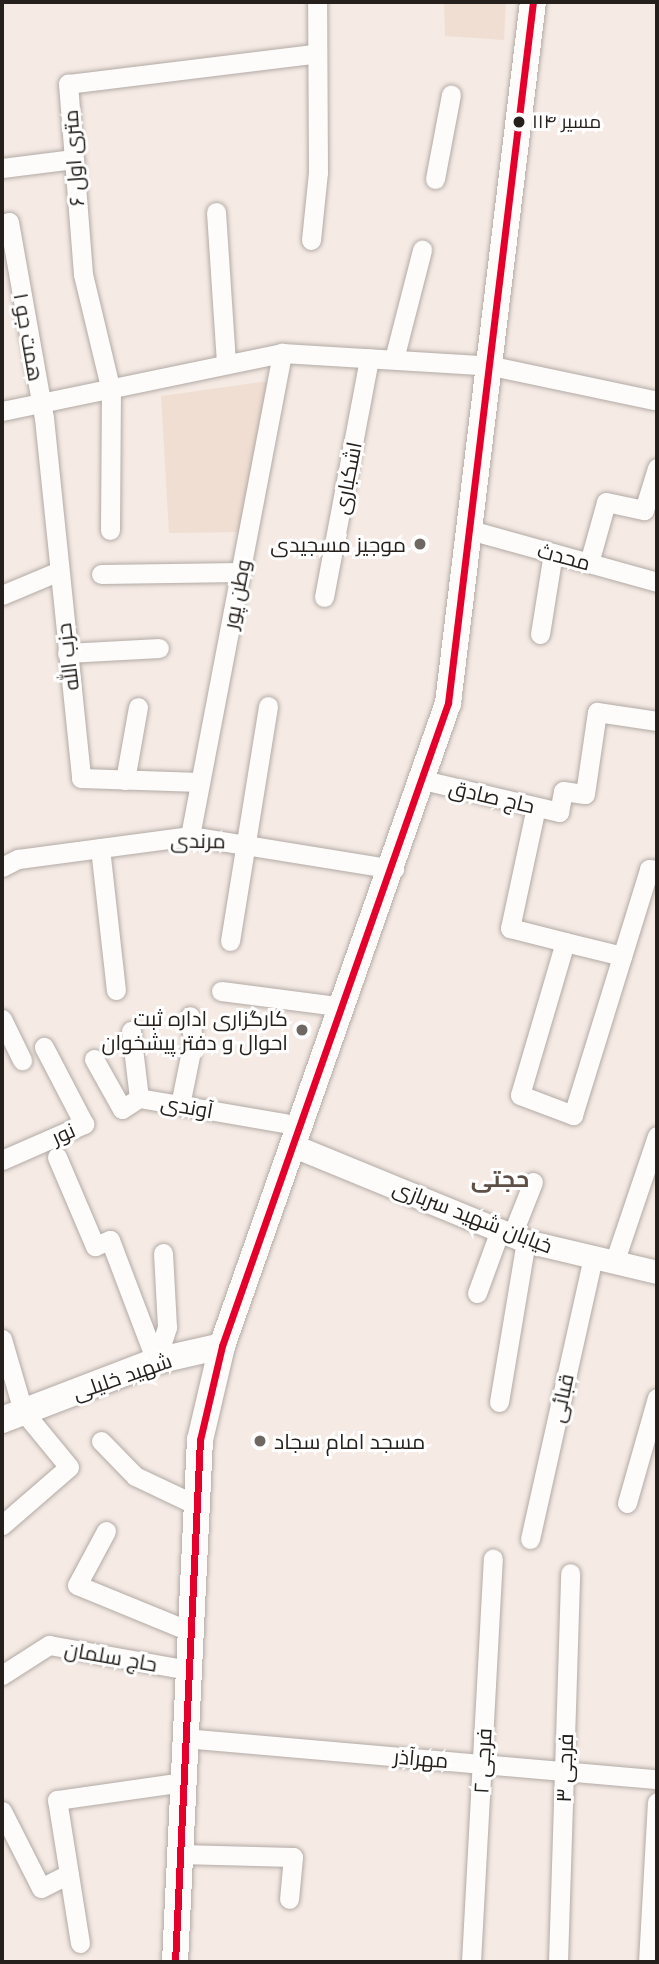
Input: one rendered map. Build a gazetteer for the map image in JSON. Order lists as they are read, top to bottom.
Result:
{
  "streets": {
    "main road": ["شهید خلیلی"],
    "street": [
      "۶ متری اول",
      "همت جو ۱",
      "اشکباری",
      "محدث",
      "وطن پور",
      "حزب الله",
      "حاج صادق",
      "مرندی",
      "آوندی",
      "نور",
      "خیابان شهید سربازی",
      "قبائی",
      "حاج سلمان",
      "مهرآذر",
      "فرجی ۲",
      "فرجی ۳"
    ]
  },
  "crossings": [
    ["همت جو ۱", "حزب الله"],
    ["وطن پور", "حزب الله"],
    ["وطن پور", "مرندی"],
    ["آوندی", "خیابان شهید سربازی"],
    ["خیابان شهید سربازی", "قبائی"],
    ["مهرآذر", "فرجی ۲"],
    ["مهرآذر", "فرجی ۳"]
  ],
  "districts": ["حجتی"],
  "places": [
    "مسیر ۱۱۴",
    "موجیز مسجیدی",
    "کارگزاری اداره ثبت احوال و دفتر پیشخوان",
    "مسجد امام سجاد"
  ]
}
